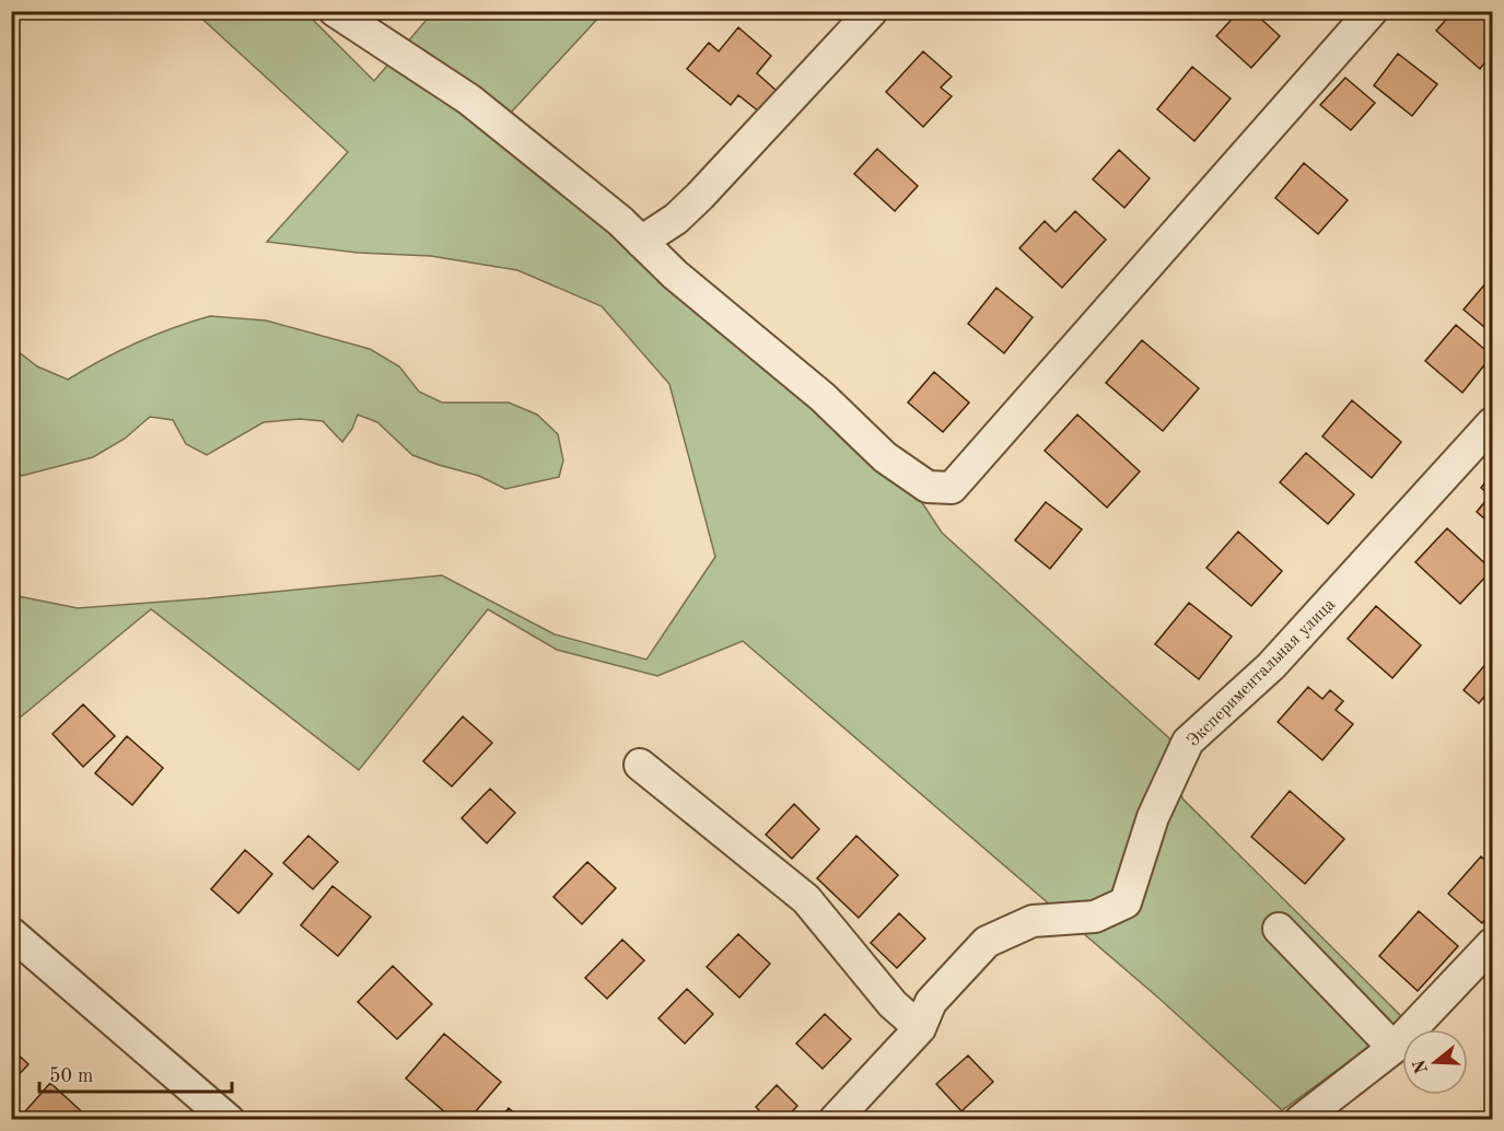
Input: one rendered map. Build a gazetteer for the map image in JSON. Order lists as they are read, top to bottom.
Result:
{
  "streets": {
    "street": ["Экспериментальная улица"]
  },
  "scale_bar": "50 m",
  "north": "left"
}
